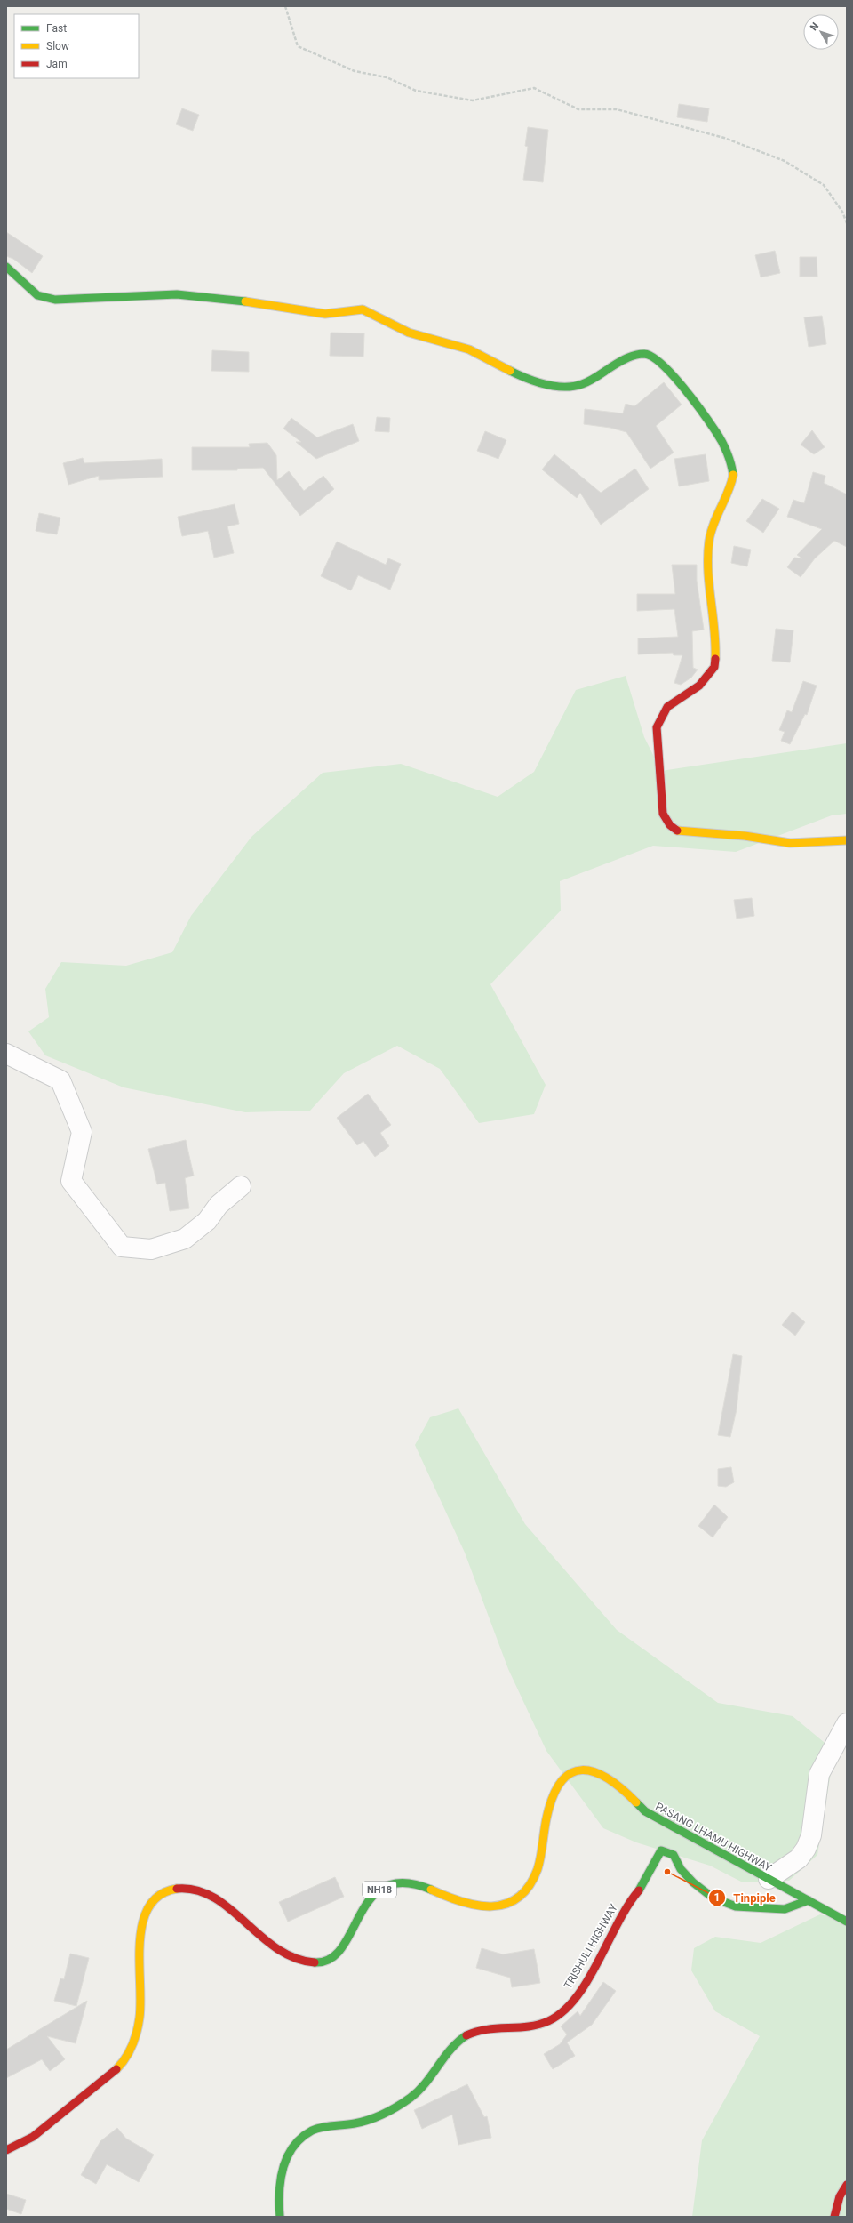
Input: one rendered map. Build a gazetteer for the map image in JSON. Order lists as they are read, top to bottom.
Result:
{
  "streets": {
    "street": ["PASANG LHAMU HIGHWAY", "NH18", "TRISHULI HIGHWAY"]
  },
  "crossings": [
    ["PASANG LHAMU HIGHWAY", "TRISHULI HIGHWAY"]
  ],
  "places": ["Tinpiple"],
  "legend": ["Fast", "Slow", "Jam"],
  "north": "top left"
}
